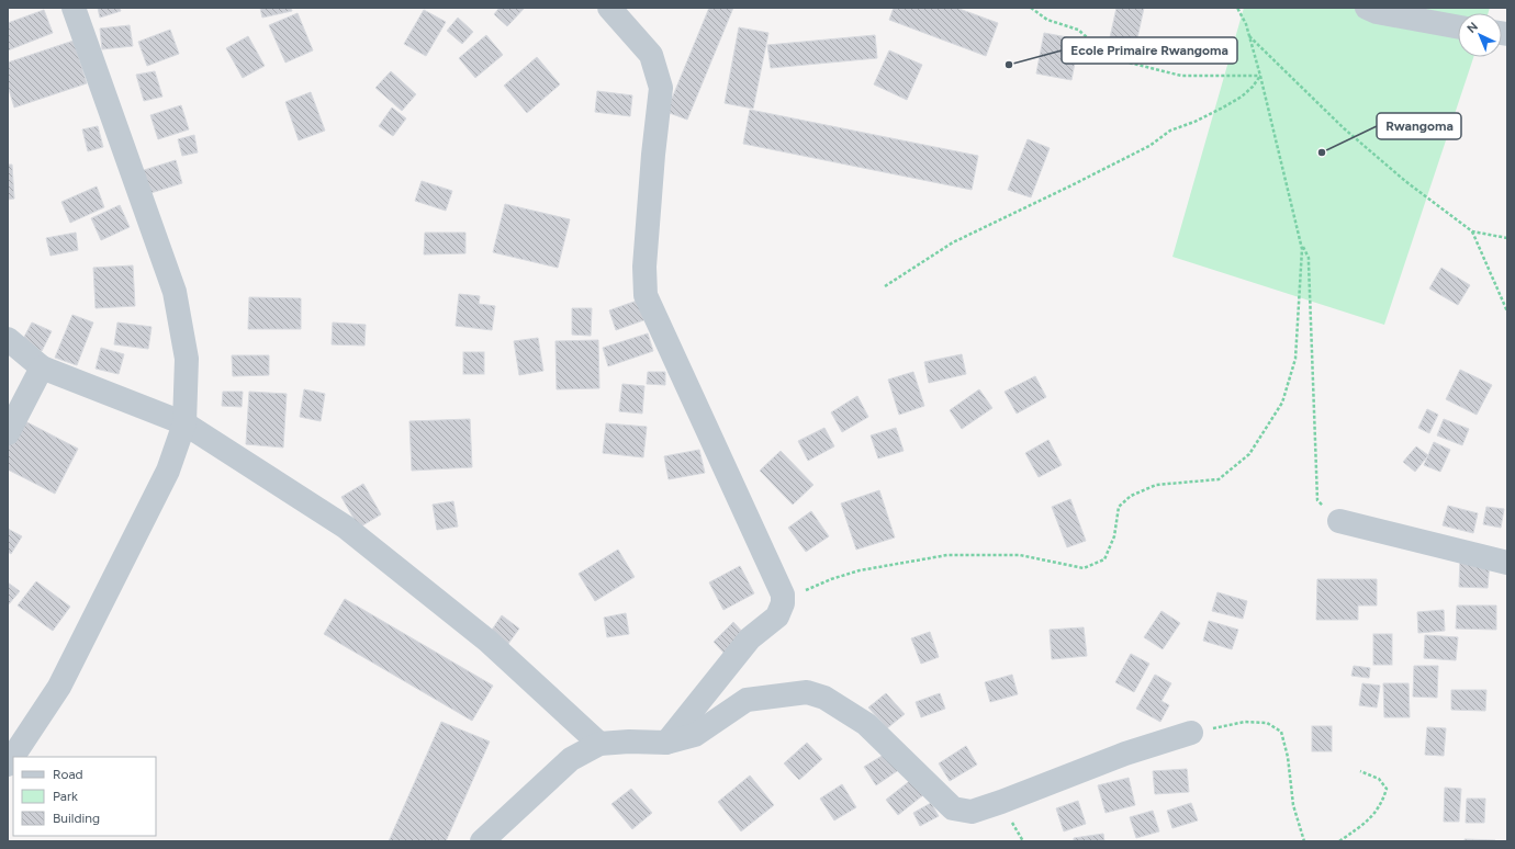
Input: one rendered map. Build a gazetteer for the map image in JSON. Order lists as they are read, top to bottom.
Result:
{
  "places": ["Ecole Primaire Rwangoma", "Rwangoma"],
  "legend": ["Road", "Park", "Building"],
  "north": "top left"
}
